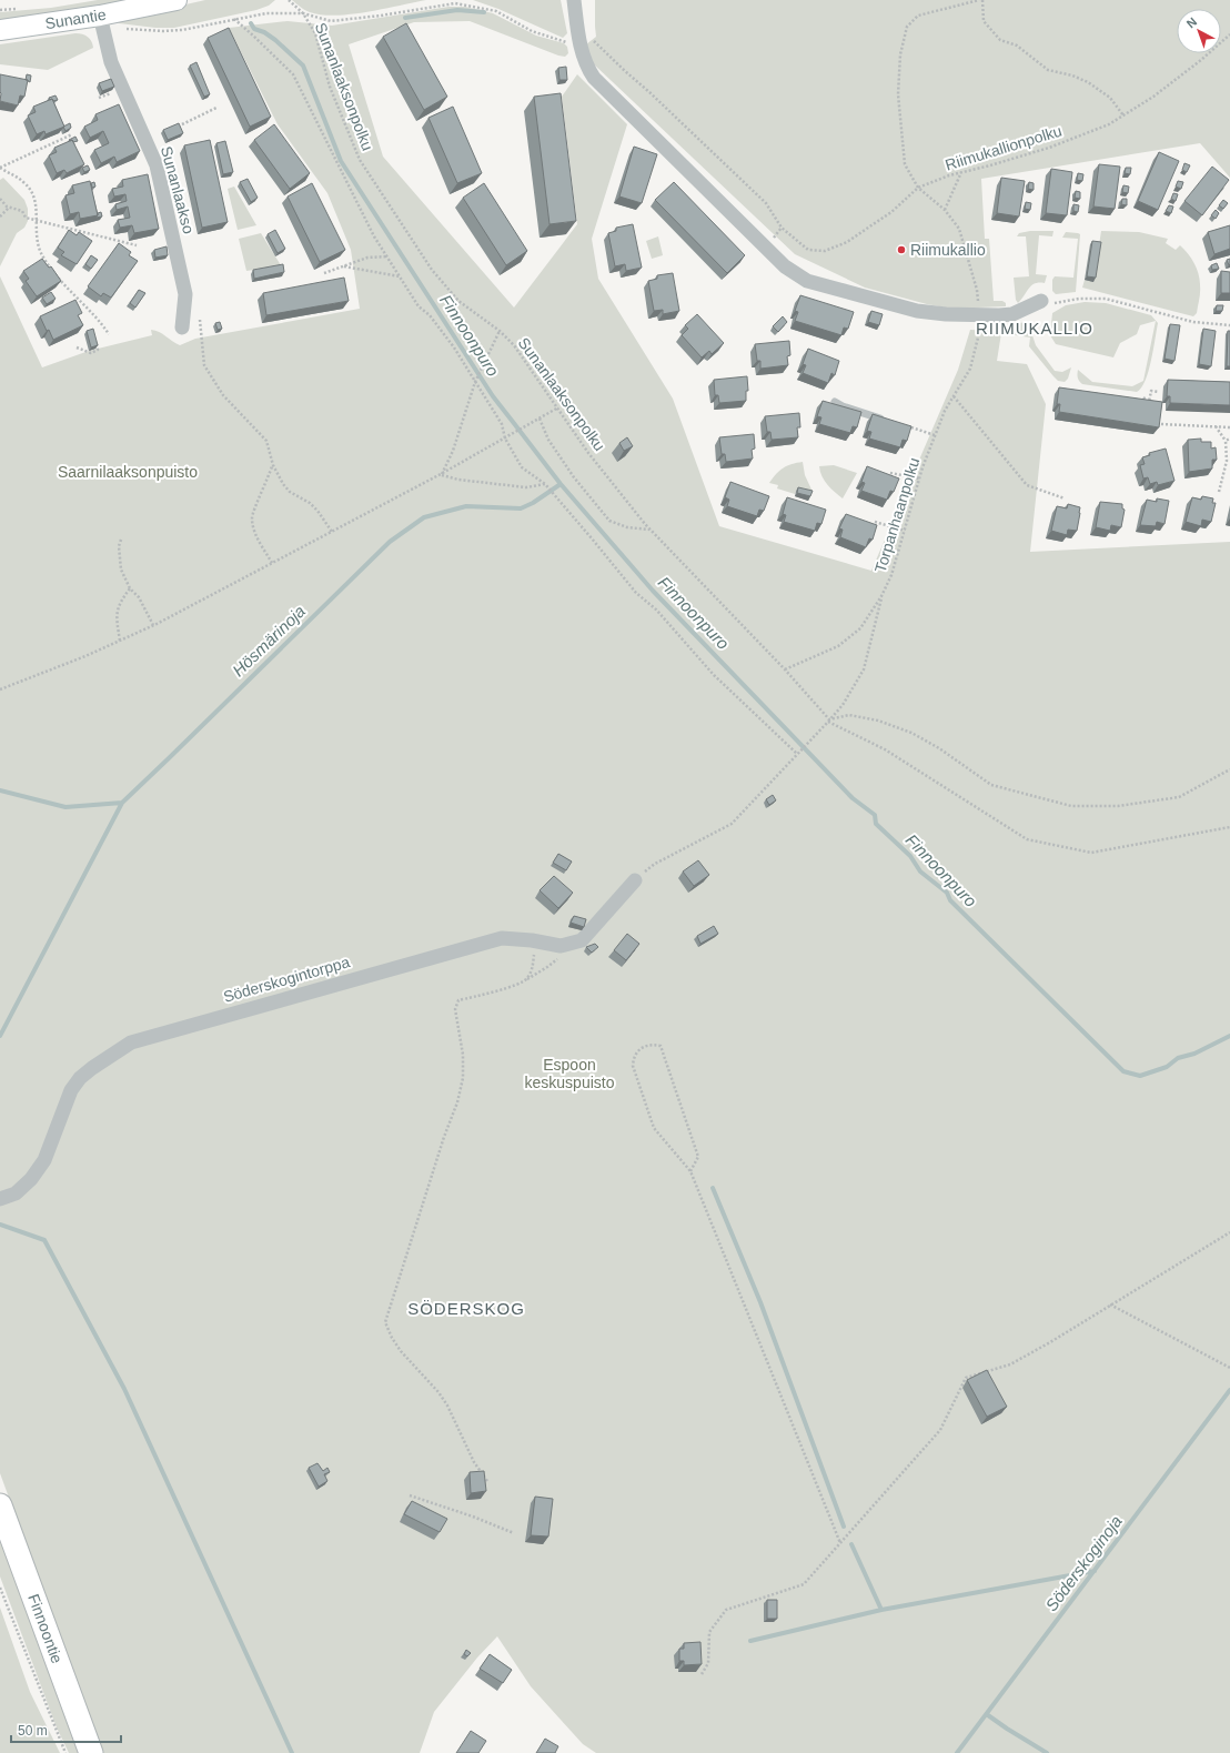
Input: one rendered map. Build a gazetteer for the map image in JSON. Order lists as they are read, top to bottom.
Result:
{
  "streets": {
    "main road": ["Finnoontie"],
    "street": ["Sunantie", "Sunanlaakso", "Söderskogintorppa"],
    "path": ["Sunanlaaksonpolku", "Riimukallionpolku", "Torpanhaanpolku"]
  },
  "crossings": [
    ["Sunantie", "Sunanlaakso"],
    ["Sunanlaaksonpolku", "Torpanhaanpolku"]
  ],
  "districts": ["RIIMUKALLIO", "SÖDERSKOG"],
  "water": ["Finnoonpuro", "Hösmärinoja", "Söderskoginoja"],
  "parks": ["Saarnilaaksonpuisto", "Espoon keskuspuisto"],
  "places": ["Riimukallio"],
  "scale_bar": "50 m",
  "north": "top left"
}
